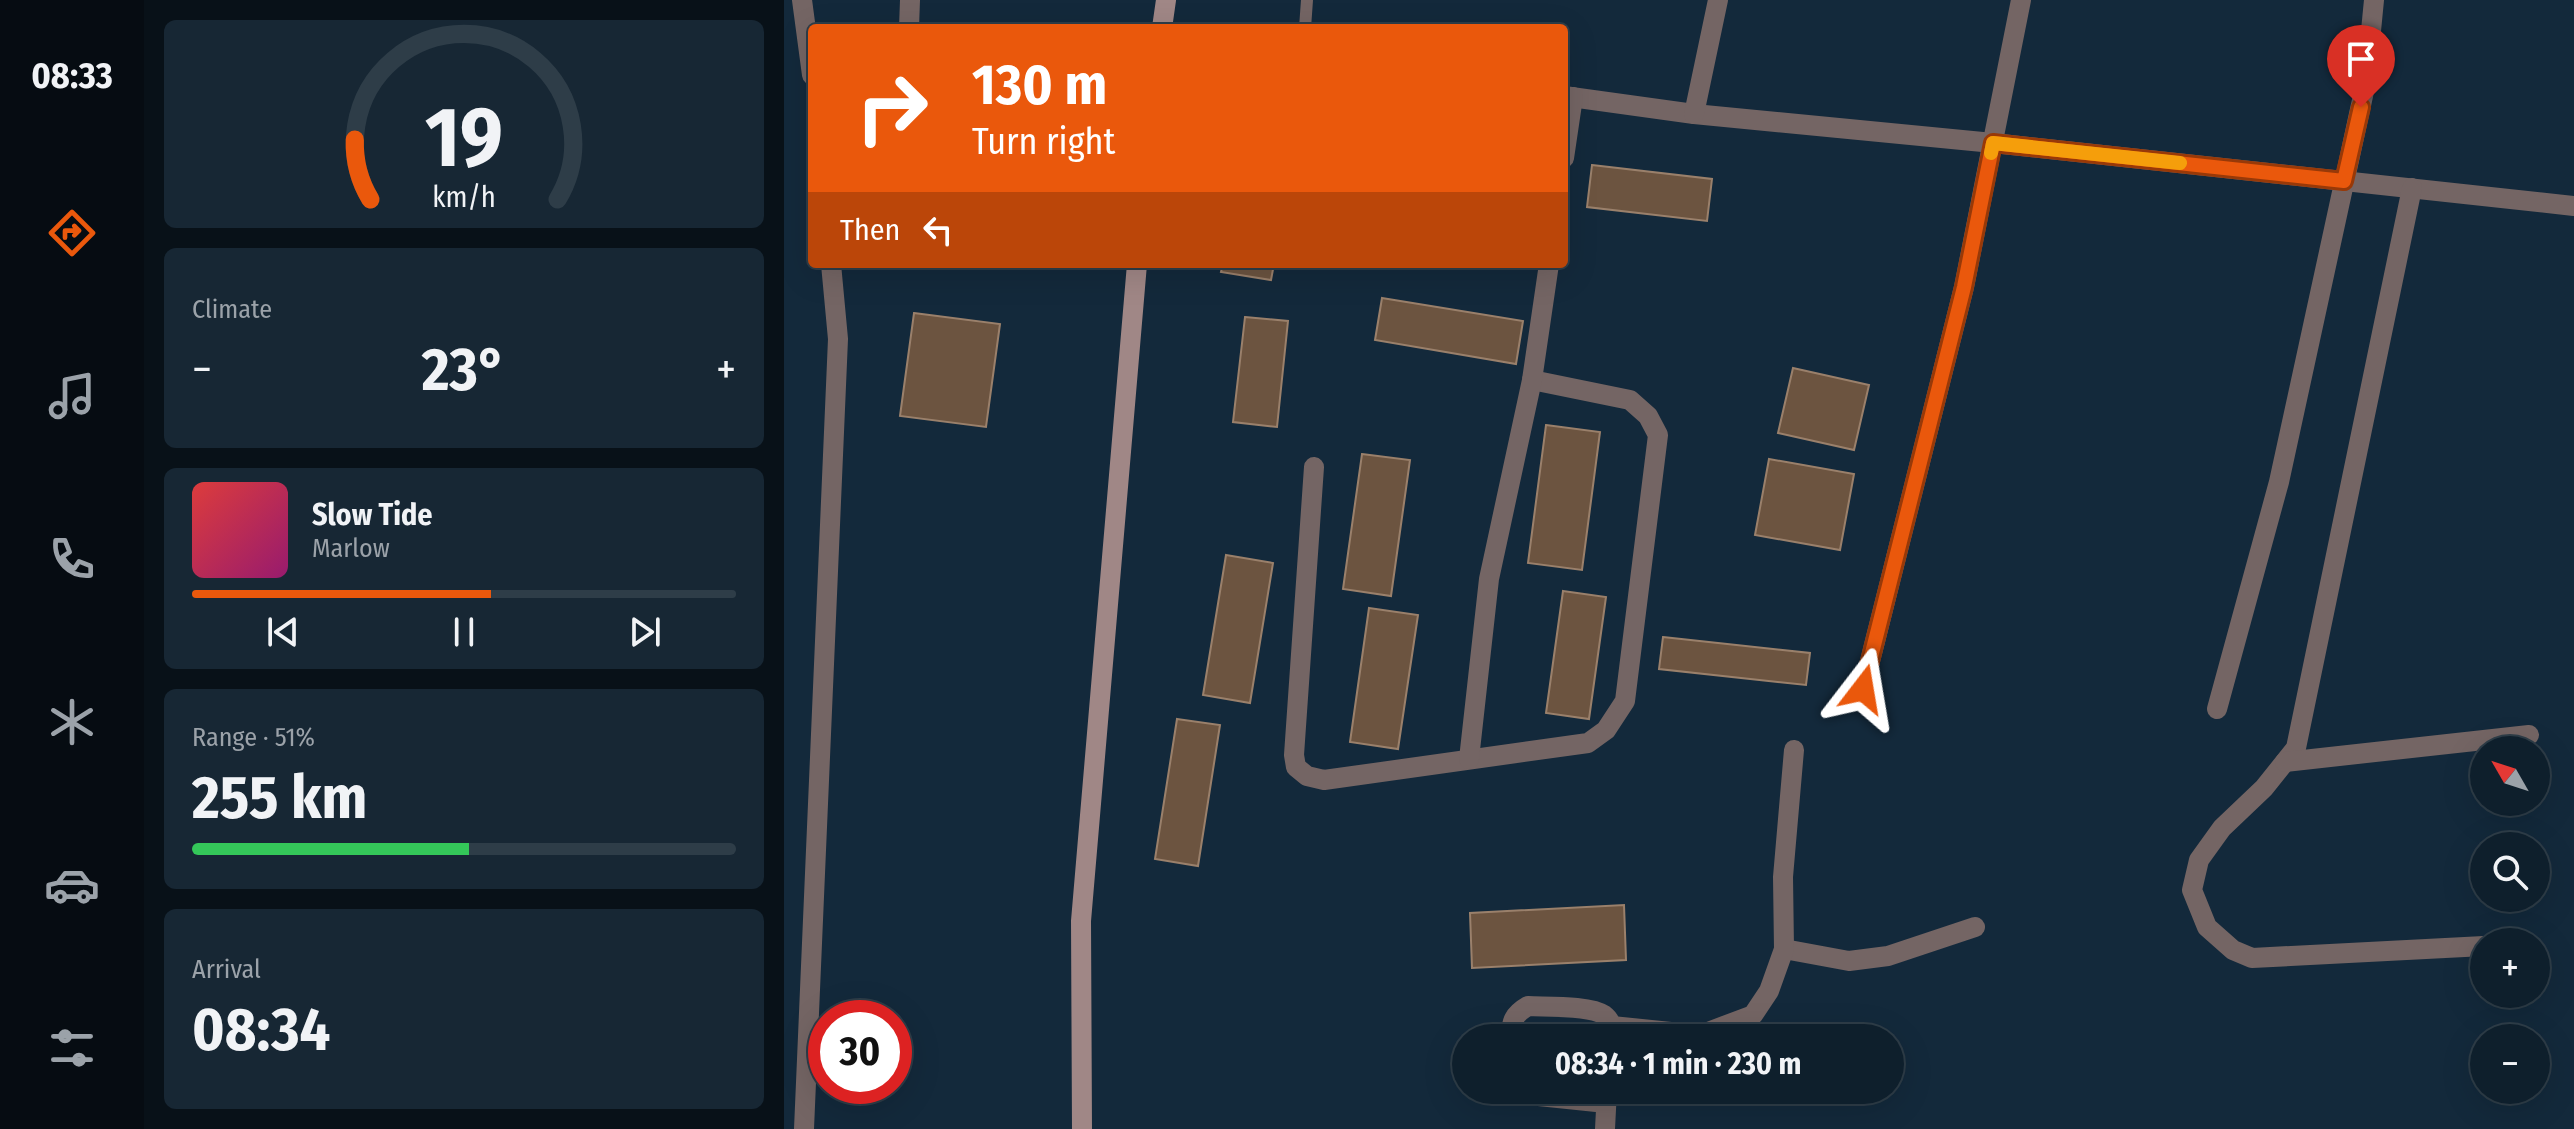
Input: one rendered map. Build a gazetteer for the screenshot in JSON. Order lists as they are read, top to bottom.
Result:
{
  "north": "top left",
  "page": {
    "tabs": "08:33",
    "turn": ["130 m", "Turn right"],
    "then": "Then",
    "tile": [
      "Climate",
      ["Range · 51%", "255 km"],
      ["Arrival", "08:34"]
    ],
    "heat": ["−", "23°", "+"],
    "song": ["Slow Tide", "Marlow"],
    "map_buttons": ["+", "−"],
    "limit": "30",
    "trip": "08:34 · 1 min · 230 m",
    "gauge": ["19", "km/h"]
  }
}
